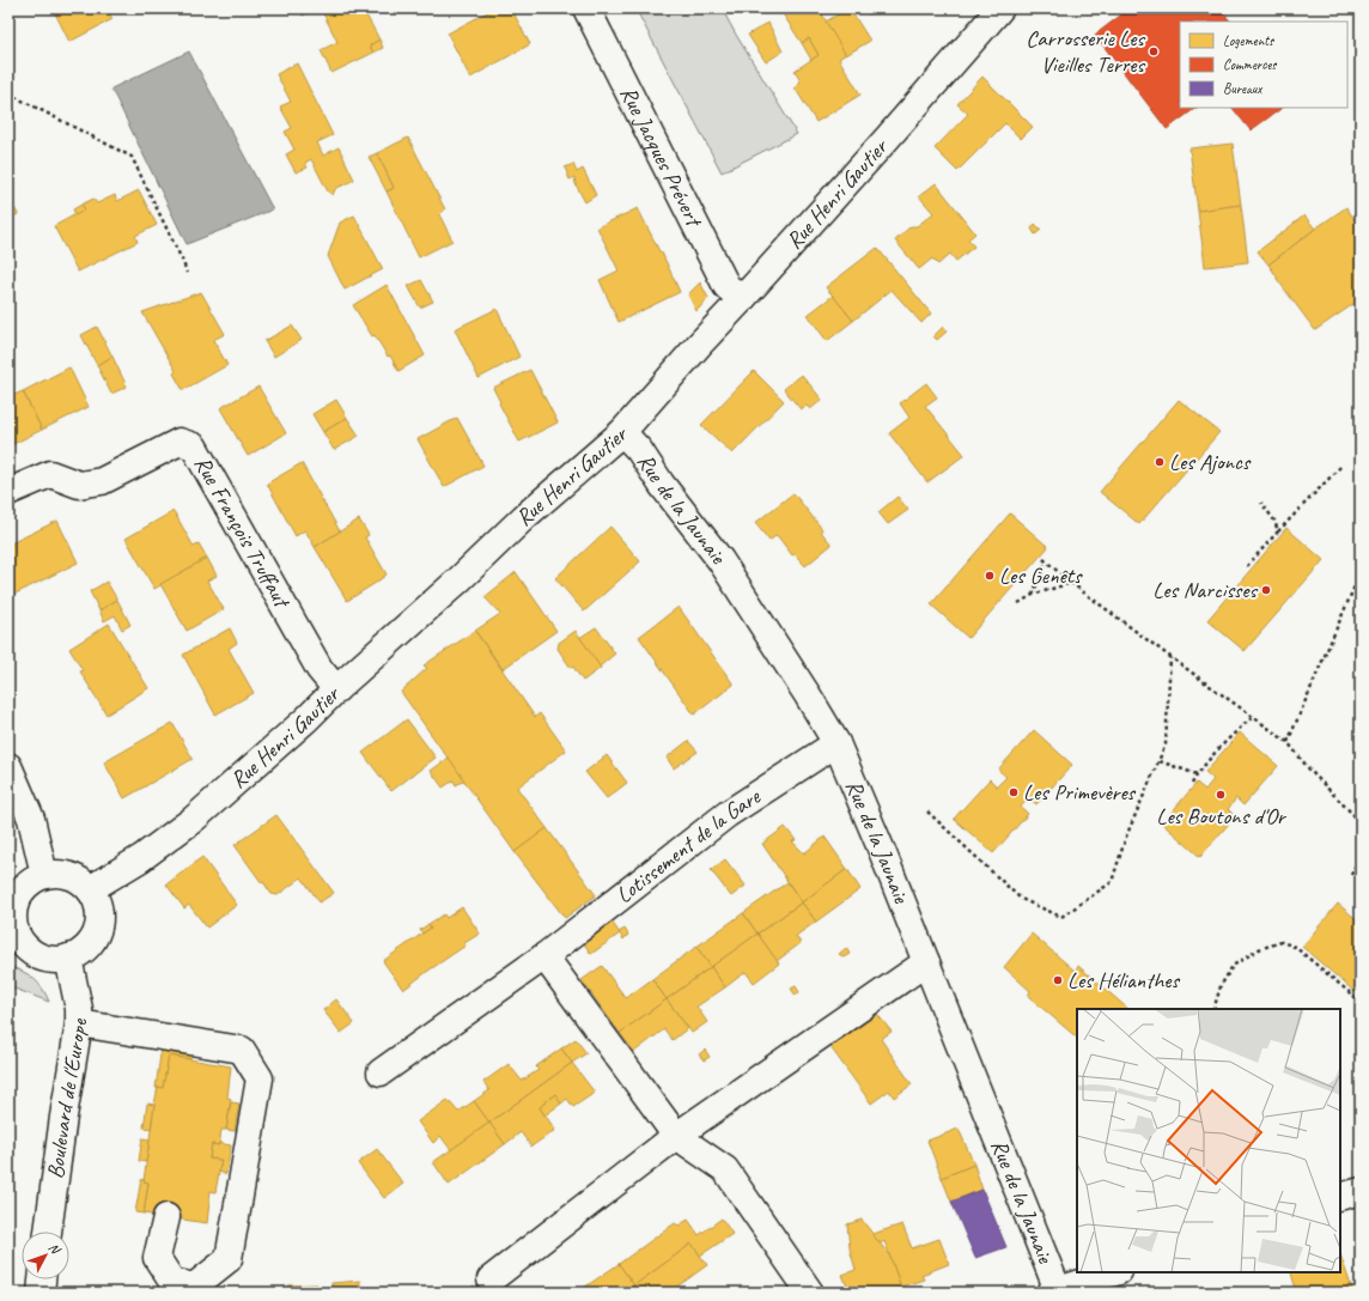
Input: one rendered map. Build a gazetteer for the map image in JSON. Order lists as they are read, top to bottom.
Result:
{
  "streets": {
    "street": [
      "Rue Jacques Prévert",
      "Rue Henri Gautier",
      "Rue de la Jaunaie",
      "Rue François Truffaut",
      "Lotissement de la Gare",
      "Boulevard de l'Europe"
    ]
  },
  "crossings": [
    ["Rue Jacques Prévert", "Rue Henri Gautier"],
    ["Rue Henri Gautier", "Rue de la Jaunaie"],
    ["Rue Henri Gautier", "Rue François Truffaut"],
    ["Rue Henri Gautier", "Boulevard de l'Europe"],
    ["Rue de la Jaunaie", "Lotissement de la Gare"]
  ],
  "places": [
    "Carrosserie Les Vieilles Terres",
    "Les Ajoncs",
    "Les Genêts",
    "Les Narcisses",
    "Les Primevères",
    "Les Boutons d'Or",
    "Les Hélianthes"
  ],
  "legend": ["Logements", "Commerces", "Bureaux"],
  "north": "top right"
}
